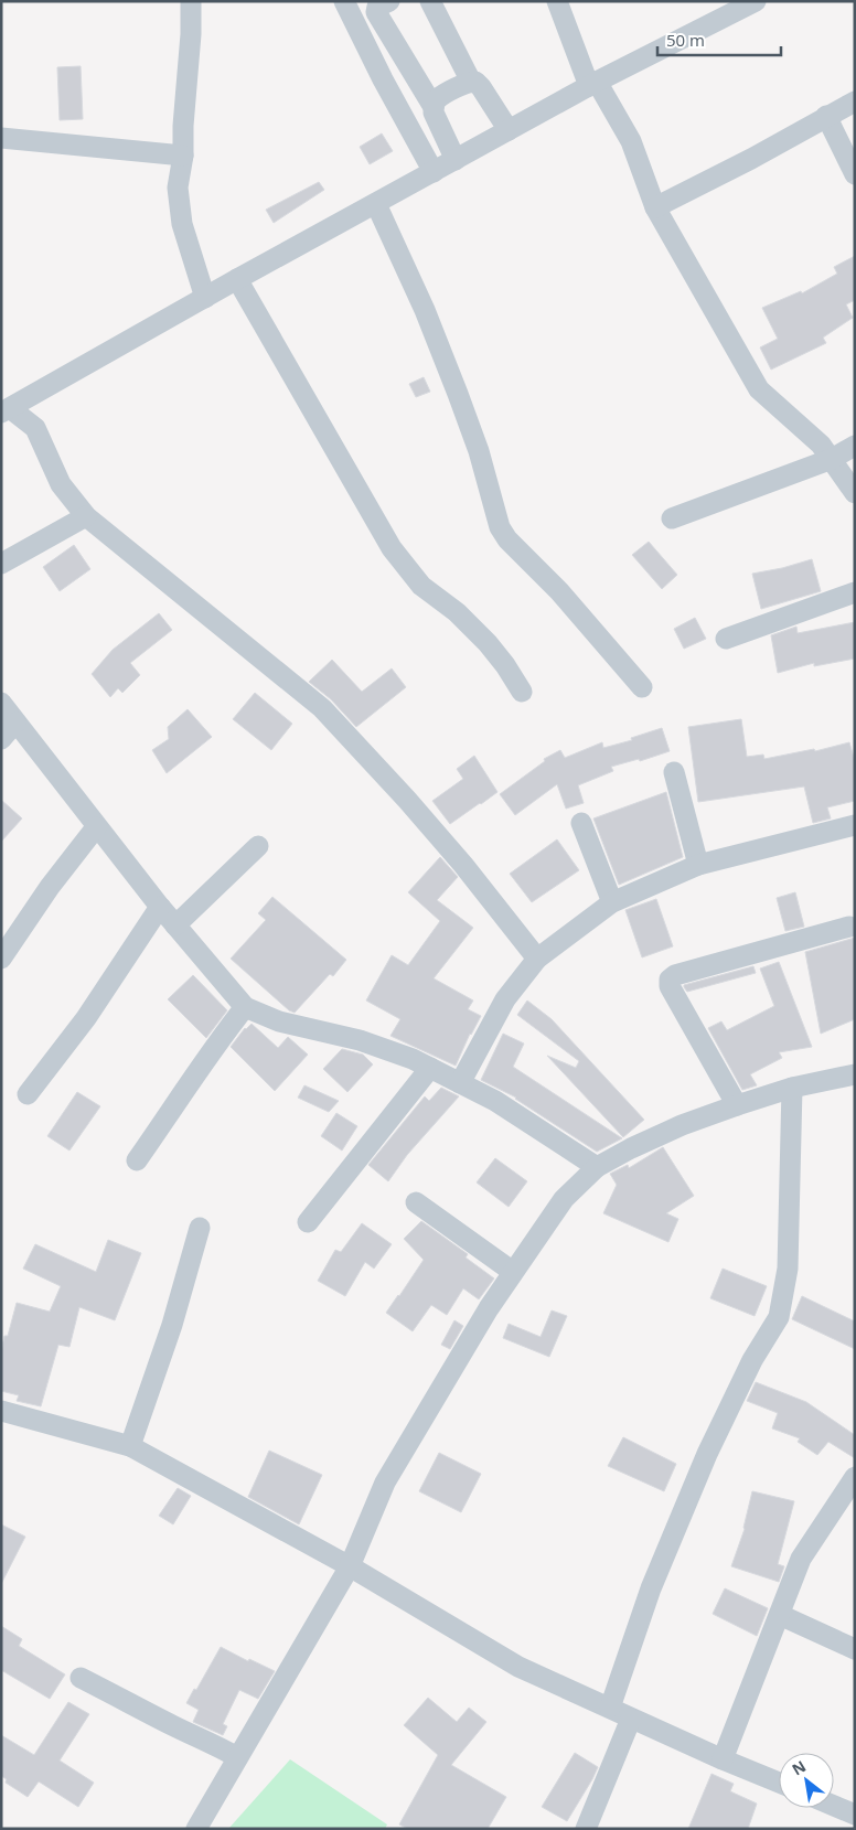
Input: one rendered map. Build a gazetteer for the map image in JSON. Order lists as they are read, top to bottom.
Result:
{
  "scale_bar": "50 m",
  "north": "top left"
}
